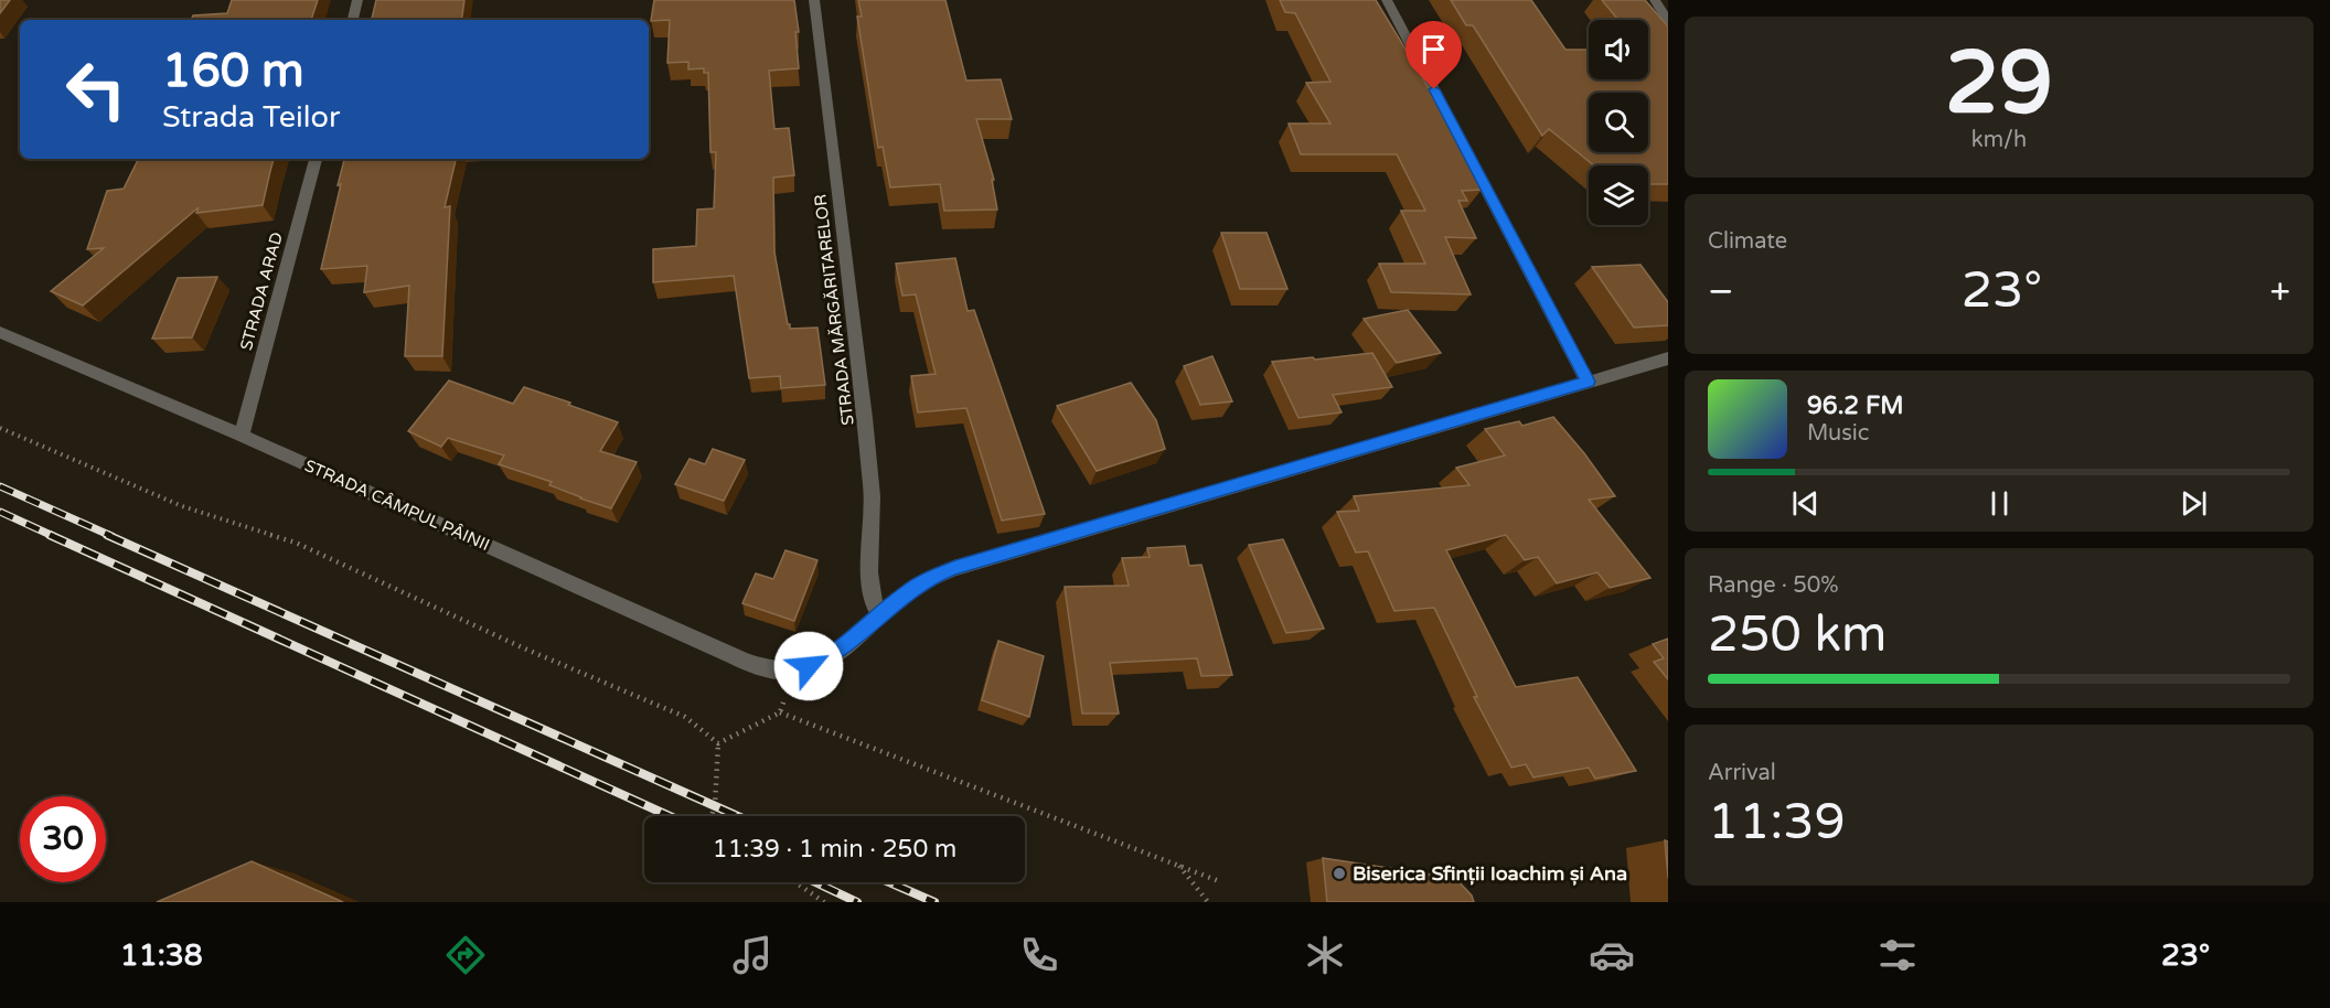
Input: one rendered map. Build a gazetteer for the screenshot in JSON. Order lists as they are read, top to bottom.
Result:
{
  "streets": {
    "street": ["STRADA ARAD", "STRADA MĂRGĂRITARELOR", "STRADA CÂMPUL PÂINII"]
  },
  "crossings": [
    ["STRADA ARAD", "STRADA CÂMPUL PÂINII"]
  ],
  "places": ["Biserica Sfinții Ioachim și Ana"],
  "page": {
    "tile": [
      ["29", "km/h"],
      "Climate",
      ["Range · 50%", "250 km"],
      ["Arrival", "11:39"]
    ],
    "turn": ["160 m", "Strada Teilor"],
    "heat": ["−", "23°", "+"],
    "song": ["96.2 FM", "Music"],
    "limit": "30",
    "trip": "11:39 · 1 min · 250 m",
    "tabs": ["11:38", "23°"]
  }
}
